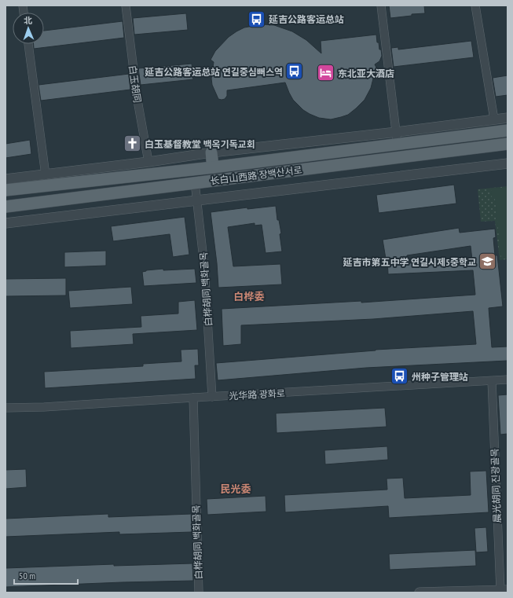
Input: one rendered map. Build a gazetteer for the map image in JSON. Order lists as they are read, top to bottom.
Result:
{
  "streets": {
    "main road": ["长白山西路 장백산서로"],
    "street": [
      "白玉胡同",
      "白桦胡同 백화골목",
      "光华路 광화로",
      "晨光胡同 진광골목"
    ]
  },
  "crossings": [
    ["长白山西路 장백산서로", "白桦胡同 백화골목"],
    ["白桦胡同 백화골목", "光华路 광화로"],
    ["光华路 광화로", "晨光胡同 진광골목"]
  ],
  "districts": ["白桦委", "民光委"],
  "places": {
    "bus stop": ["延吉公路客运总站", "延吉公路客运总站 연길중심뻐스역", "州种子管理站"],
    "hotel": ["东北亚大酒店"],
    "church": ["白玉基督教堂 백옥기독교회"],
    "school or university": ["延吉市第五中学 연길시제5중학교"]
  },
  "scale_bar": "50 m",
  "north": "top"
}
